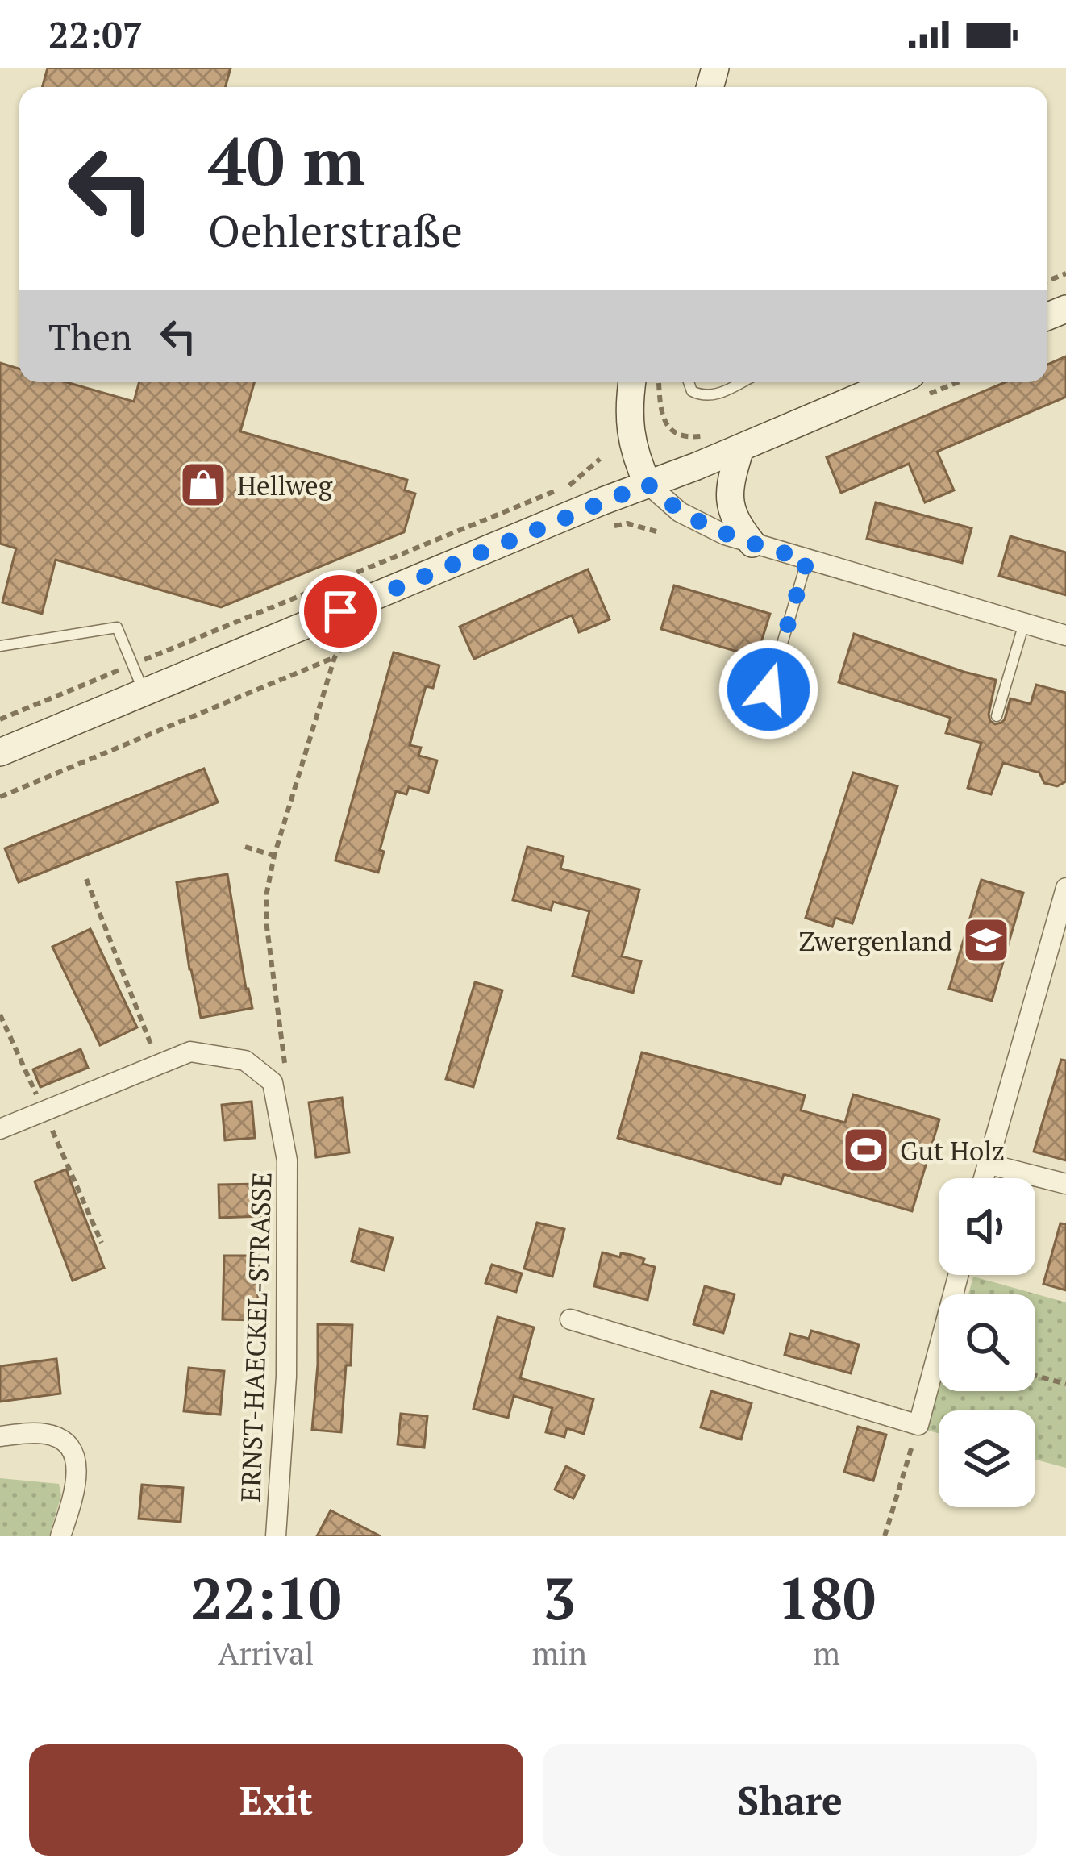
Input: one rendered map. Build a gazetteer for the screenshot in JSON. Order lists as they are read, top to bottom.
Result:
{
  "streets": {
    "street": ["ERNST-HAECKEL-STRASSE"]
  },
  "places": {
    "shop": ["Hellweg"],
    "school or university": ["Zwergenland"],
    "sports": ["Gut Holz"]
  },
  "page": {
    "status": "22:07",
    "turn": ["40 m", "Oehlerstraße"],
    "then": "Then",
    "eta": [
      "22:10",
      "Arrival",
      "3",
      "min",
      "180",
      "m"
    ],
    "buttons": ["Exit", "Share"]
  }
}
